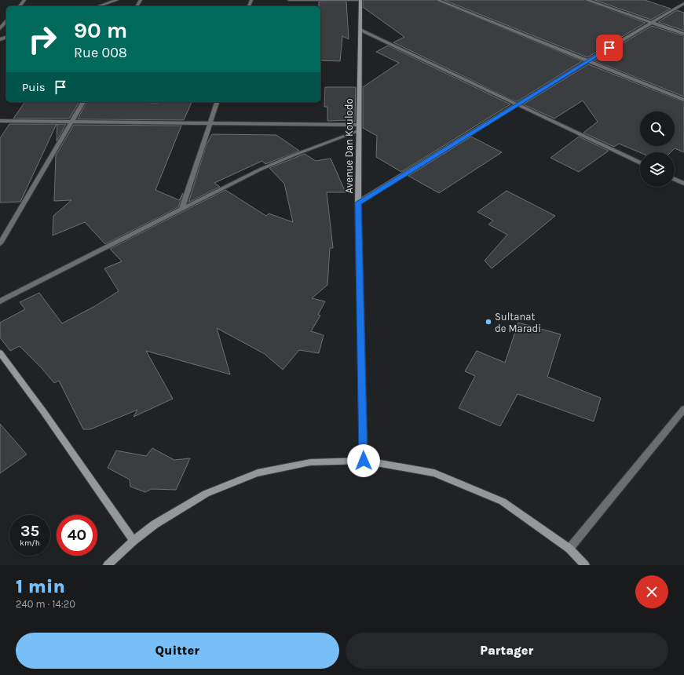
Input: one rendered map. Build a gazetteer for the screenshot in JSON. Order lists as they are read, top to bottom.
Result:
{
  "streets": {
    "street": ["Avenue Dan Koulodo"]
  },
  "places": ["Sultanat de Maradi"],
  "page": {
    "turn": ["90 m", "Rue 008"],
    "then": "Puis",
    "speed": "35 km/h",
    "limit": "40",
    "heading": ["1 min", "240 m · 14:20"],
    "buttons": ["Quitter", "Partager"]
  }
}
